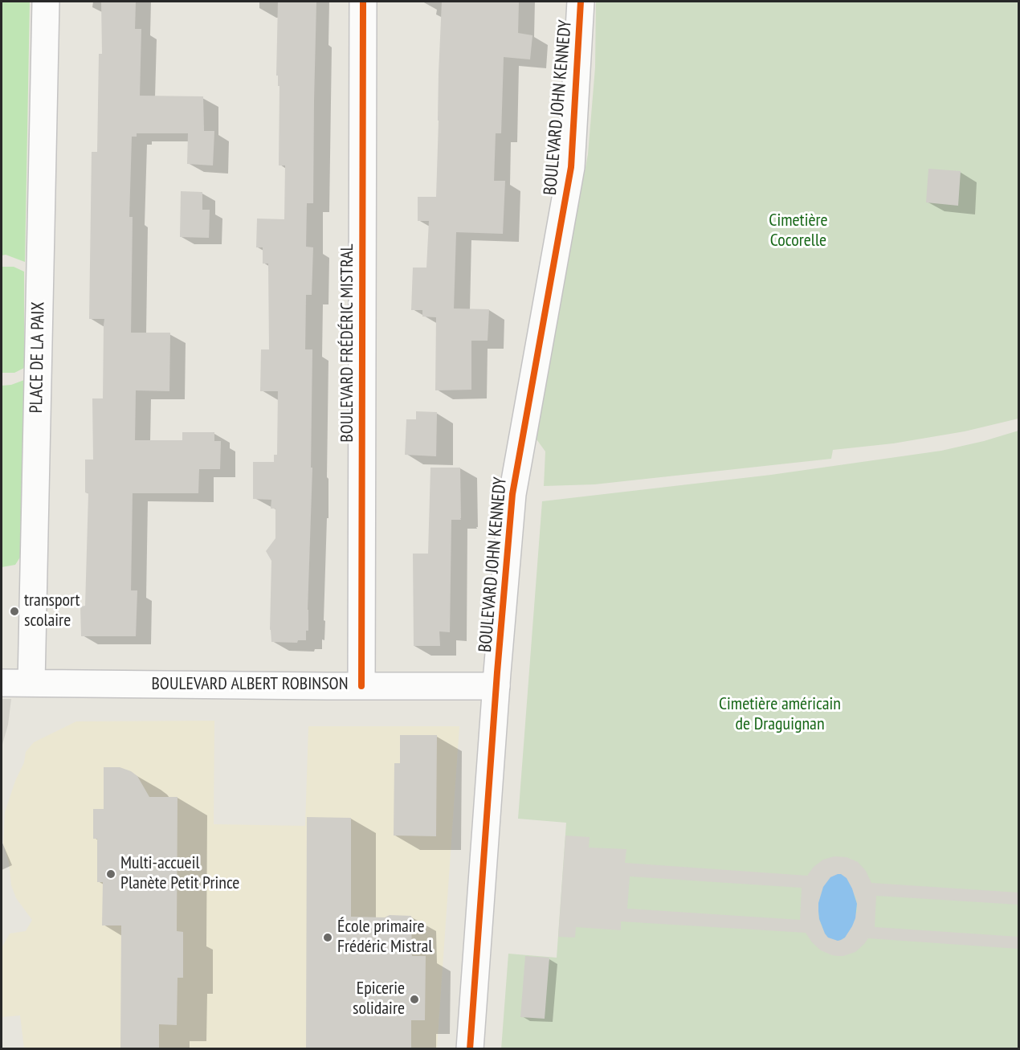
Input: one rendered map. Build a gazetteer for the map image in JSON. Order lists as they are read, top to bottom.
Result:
{
  "streets": {
    "street": [
      "BOULEVARD JOHN KENNEDY",
      "BOULEVARD FRÉDÉRIC MISTRAL",
      "PLACE DE LA PAIX",
      "BOULEVARD ALBERT ROBINSON"
    ]
  },
  "crossings": [
    ["BOULEVARD JOHN KENNEDY", "BOULEVARD ALBERT ROBINSON"],
    ["BOULEVARD FRÉDÉRIC MISTRAL", "BOULEVARD ALBERT ROBINSON"],
    ["PLACE DE LA PAIX", "BOULEVARD ALBERT ROBINSON"]
  ],
  "parks": ["Cimetière Cocorelle", "Cimetière américain de Draguignan"],
  "places": [
    "transport scolaire",
    "Multi-accueil Planète Petit Prince",
    "École primaire Frédéric Mistral",
    "Epicerie solidaire"
  ]
}
